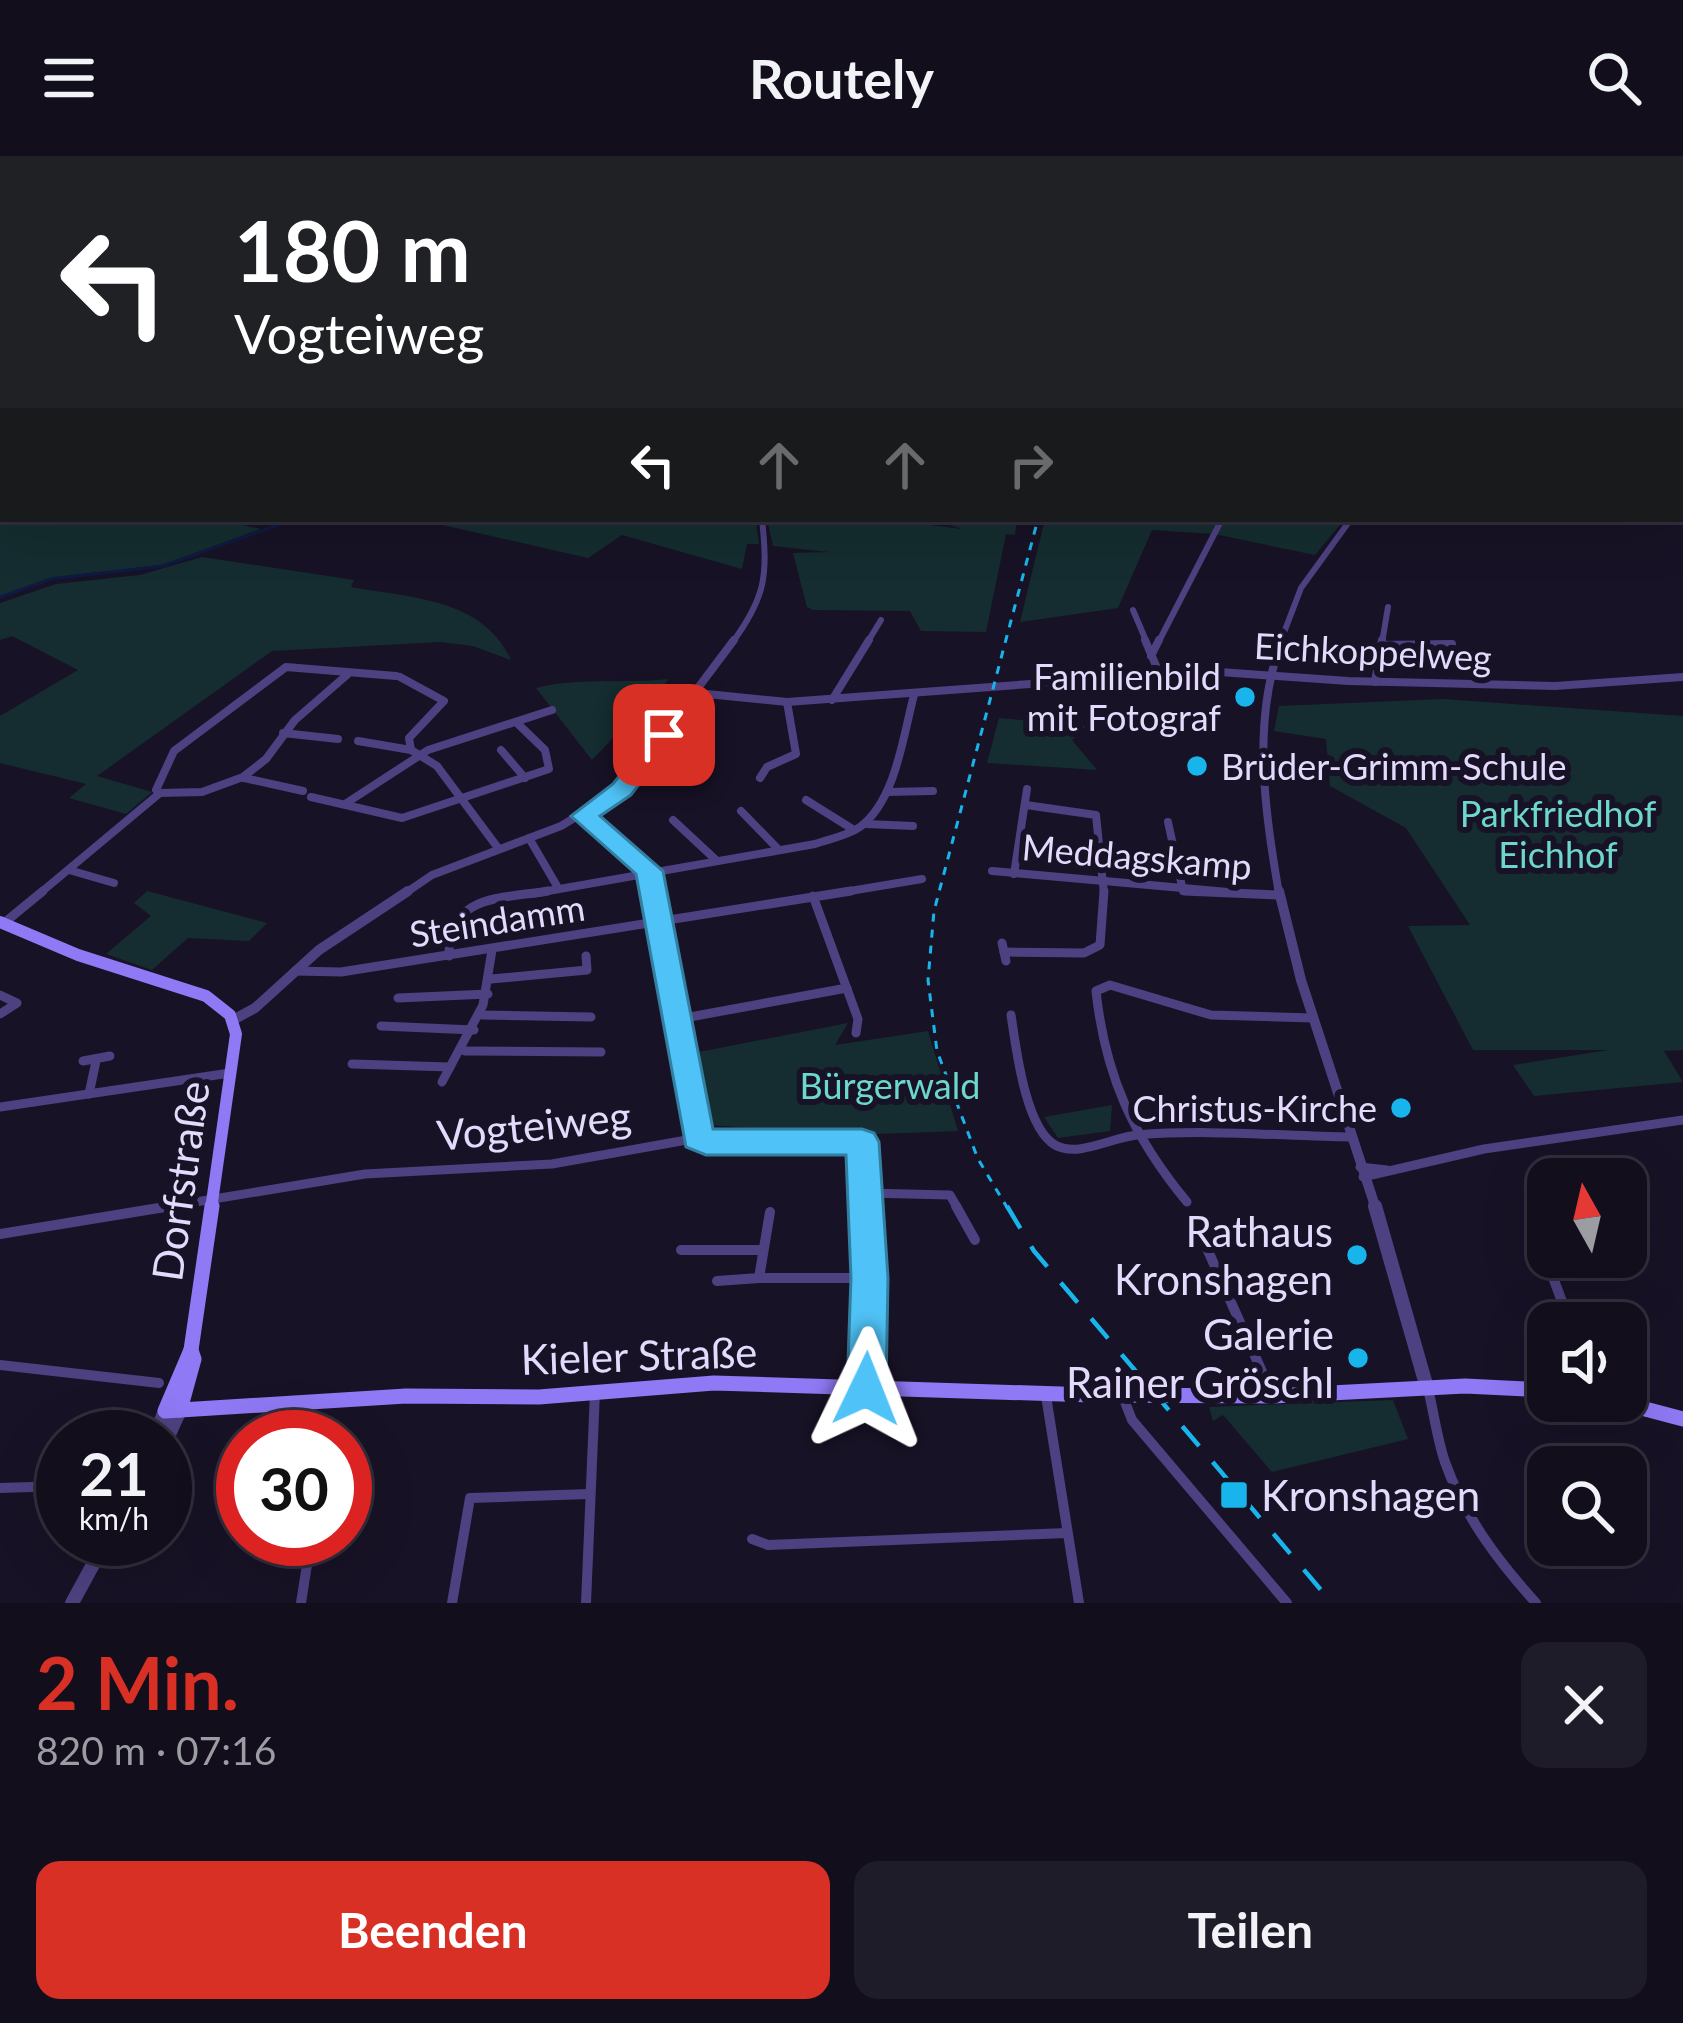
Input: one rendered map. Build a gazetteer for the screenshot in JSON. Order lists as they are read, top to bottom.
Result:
{
  "streets": {
    "main road": ["Dorfstraße", "Kieler Straße"],
    "street": [
      "Eichkoppelweg",
      "Meddagskamp",
      "Steindamm",
      "Vogteiweg"
    ]
  },
  "crossings": [
    ["Vogteiweg", "Dorfstraße"],
    ["Dorfstraße", "Kieler Straße"]
  ],
  "parks": ["Parkfriedhof Eichhof", "Bürgerwald"],
  "places": {
    "other": [
      "Familienbild mit Fotograf",
      "Brüder-Grimm-Schule",
      "Christus-Kirche",
      "Rathaus Kronshagen",
      "Galerie Rainer Gröschl"
    ],
    "transit": ["Kronshagen"]
  },
  "north": "top",
  "page": {
    "header": "Routely",
    "turn": ["180 m", "Vogteiweg"],
    "speed": "21 km/h",
    "limit": "30",
    "heading": ["2 Min.", "820 m · 07:16"],
    "buttons": ["Beenden", "Teilen"]
  }
}
